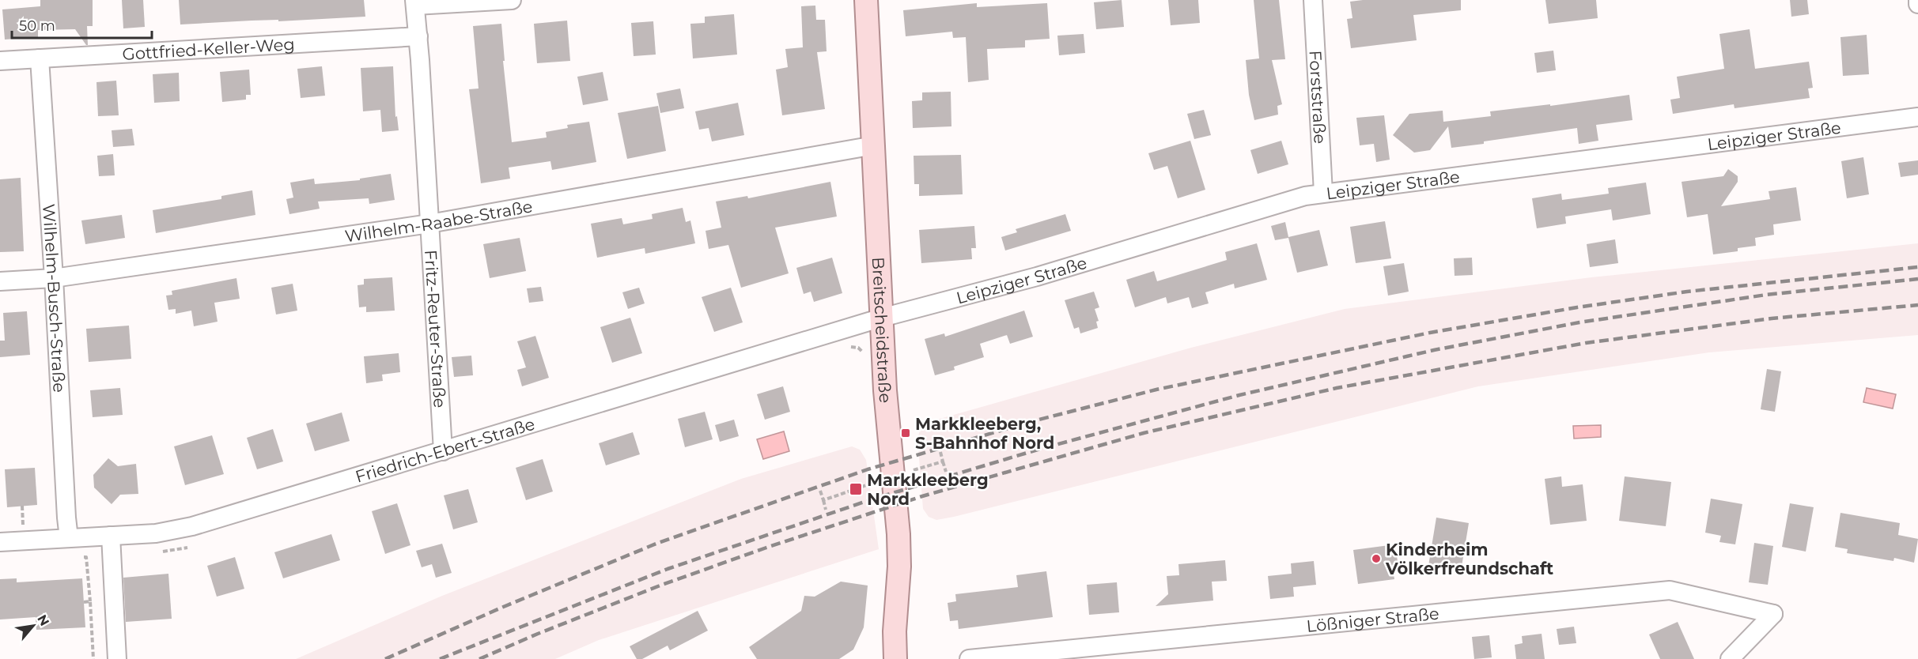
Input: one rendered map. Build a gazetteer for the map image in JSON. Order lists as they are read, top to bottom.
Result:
{
  "streets": {
    "main road": ["Breitscheidstraße"],
    "street": [
      "Gottfried-Keller-Weg",
      "Forststraße",
      "Leipziger Straße",
      "Wilhelm-Raabe-Straße",
      "Wilhelm-Busch-Straße",
      "Fritz-Reuter-Straße",
      "Friedrich-Ebert-Straße",
      "Lößniger Straße"
    ]
  },
  "crossings": [
    ["Gottfried-Keller-Weg", "Wilhelm-Busch-Straße"],
    ["Gottfried-Keller-Weg", "Fritz-Reuter-Straße"],
    ["Forststraße", "Leipziger Straße"],
    ["Leipziger Straße", "Breitscheidstraße"],
    ["Leipziger Straße", "Friedrich-Ebert-Straße"],
    ["Wilhelm-Raabe-Straße", "Wilhelm-Busch-Straße"],
    ["Wilhelm-Raabe-Straße", "Fritz-Reuter-Straße"],
    ["Wilhelm-Raabe-Straße", "Breitscheidstraße"],
    ["Wilhelm-Busch-Straße", "Friedrich-Ebert-Straße"],
    ["Fritz-Reuter-Straße", "Friedrich-Ebert-Straße"],
    ["Breitscheidstraße", "Friedrich-Ebert-Straße"]
  ],
  "places": {
    "transit": ["Markkleeberg, S-Bahnhof Nord", "Markkleeberg Nord"],
    "other": ["Kinderheim Völkerfreundschaft"]
  },
  "scale_bar": "50 m",
  "north": "top right"
}
